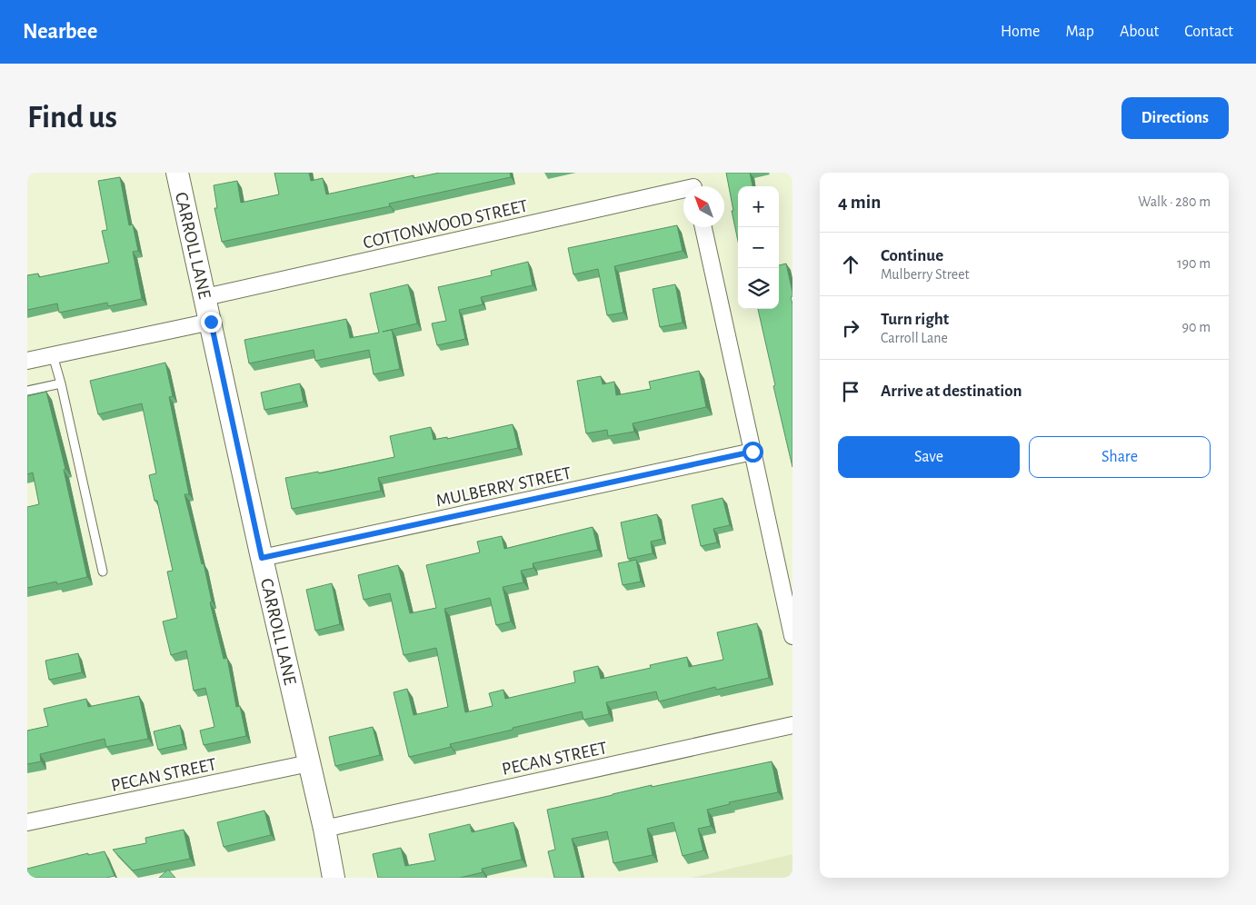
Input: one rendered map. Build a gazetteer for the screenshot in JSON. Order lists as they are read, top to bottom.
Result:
{
  "streets": {
    "street": [
      "COTTONWOOD STREET",
      "CARROLL LANE",
      "MULBERRY STREET",
      "PECAN STREET"
    ]
  },
  "crossings": [
    ["COTTONWOOD STREET", "CARROLL LANE"],
    ["CARROLL LANE", "MULBERRY STREET"],
    ["CARROLL LANE", "PECAN STREET"]
  ],
  "north": "top left",
  "page": {
    "header": "Nearbee",
    "nav": [
      "Home",
      "Map",
      "About",
      "Contact"
    ],
    "buttons": [
      "Directions",
      ["Save", "Share"]
    ],
    "title": "Find us",
    "heading": ["4 min", "Walk · 280 m"],
    "map_buttons": ["+", "−"],
    "list": [
      ["Continue", "Mulberry Street", "190 m"],
      ["Turn right", "Carroll Lane", "90 m"],
      "Arrive at destination"
    ]
  }
}
